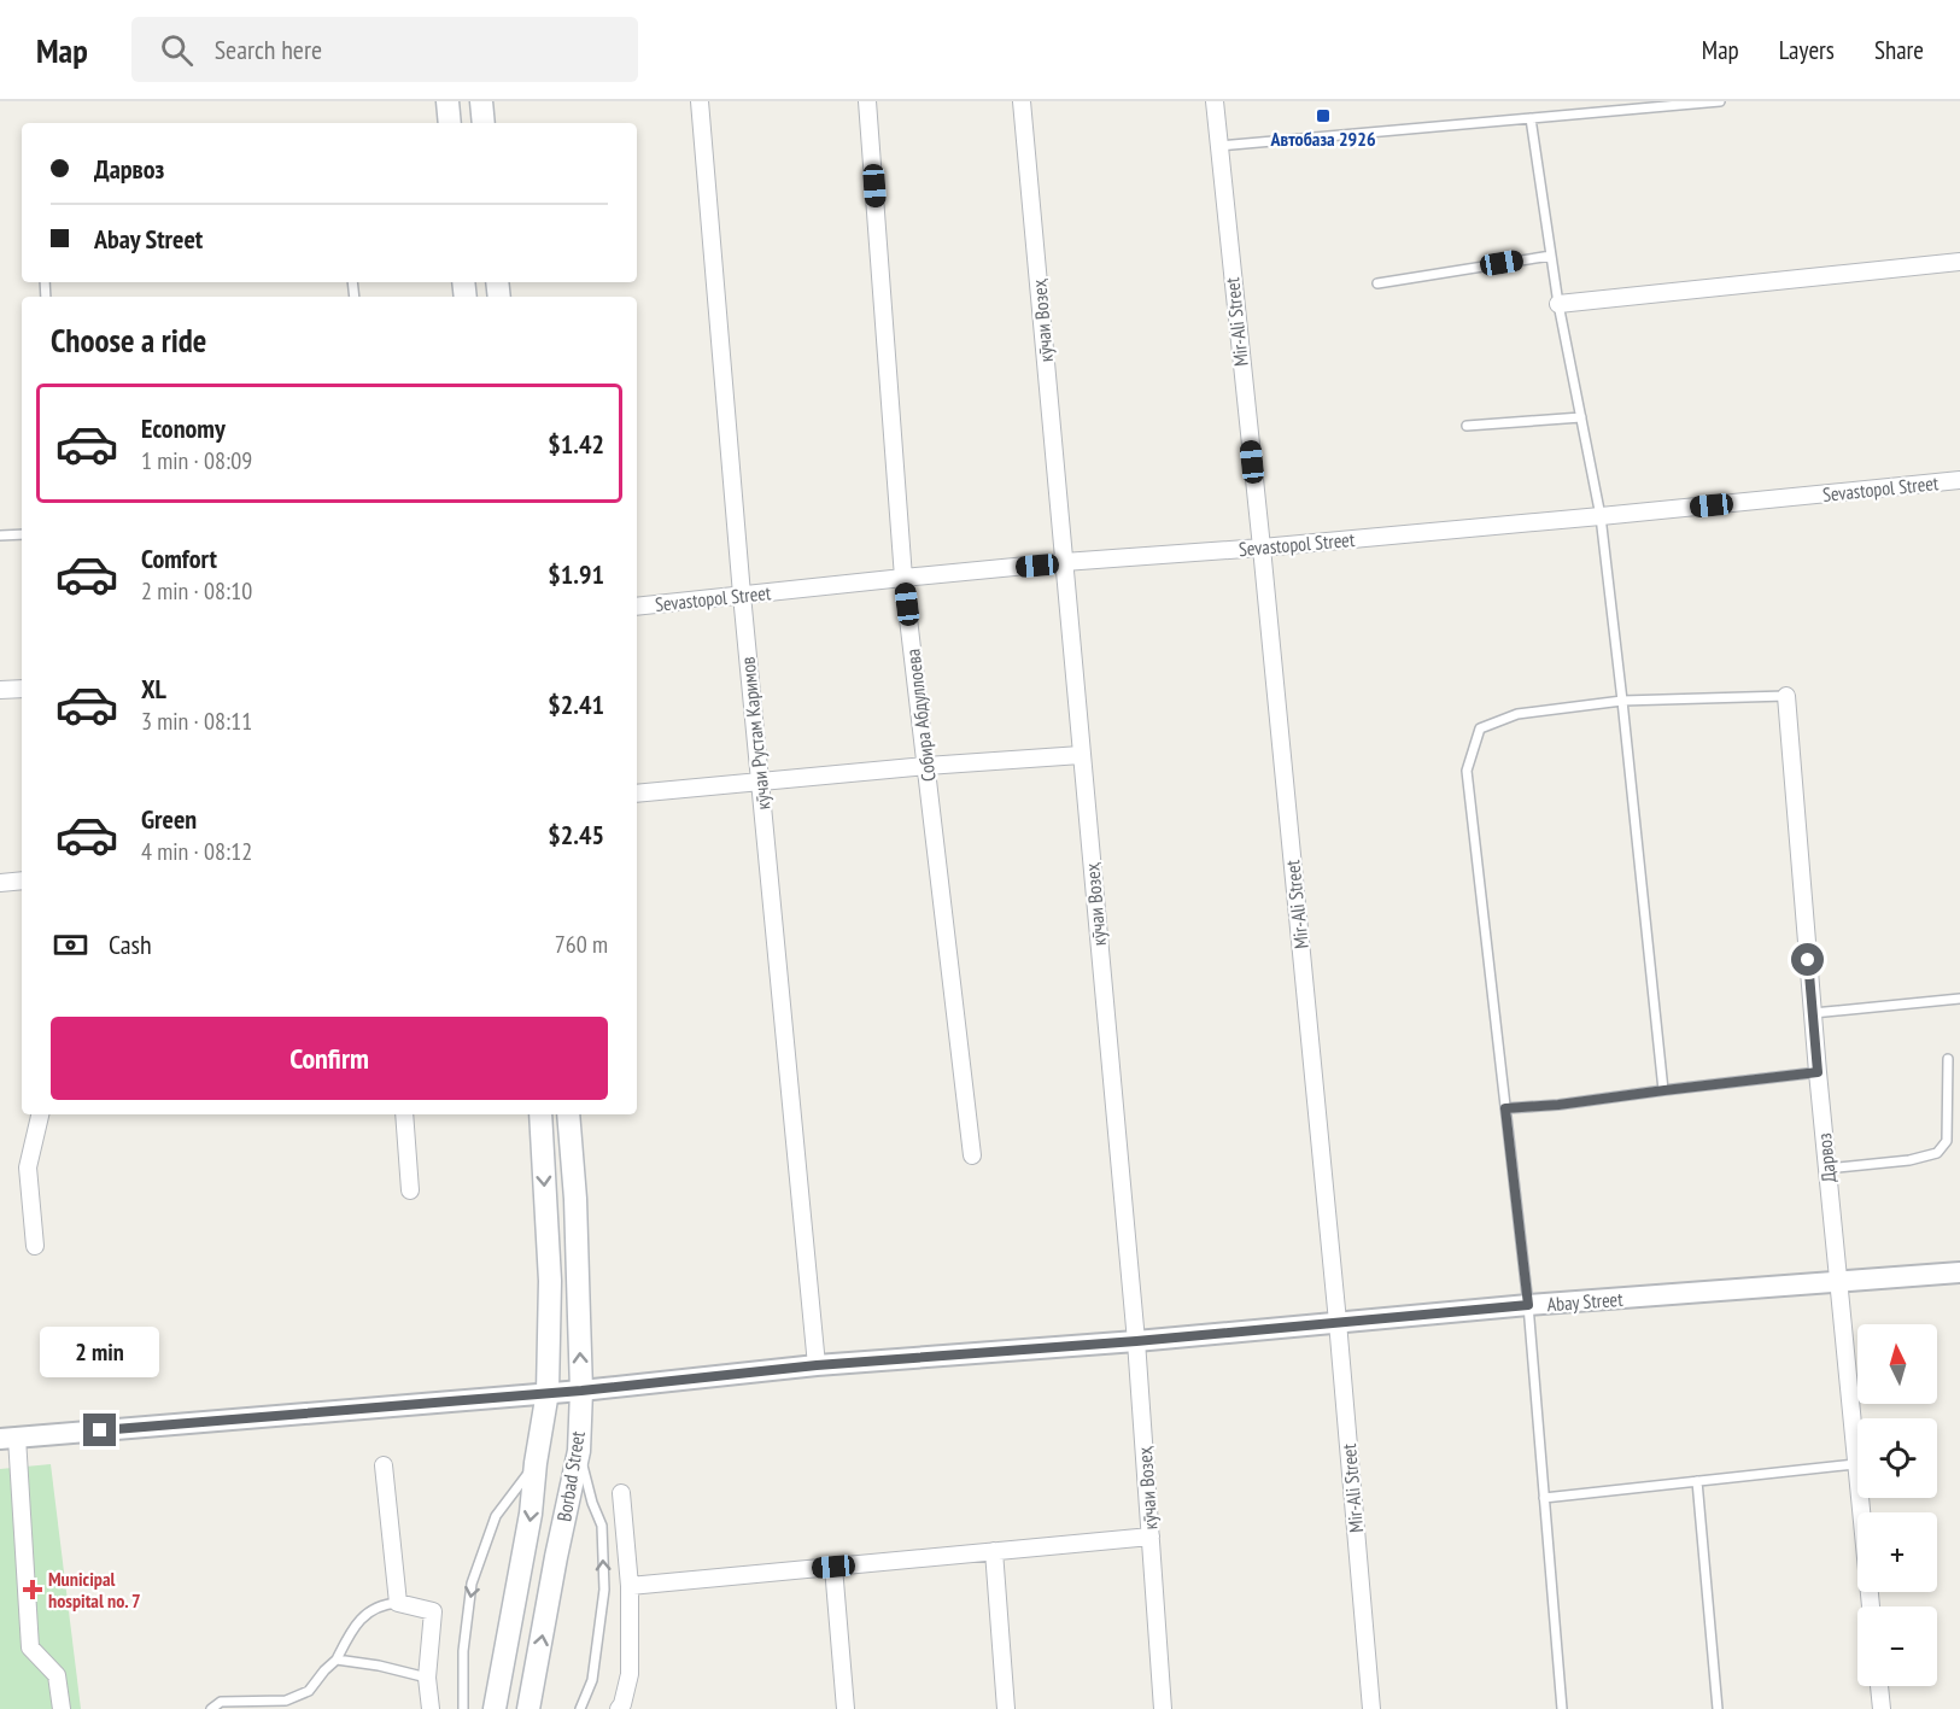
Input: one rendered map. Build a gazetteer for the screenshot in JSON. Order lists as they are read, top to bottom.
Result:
{
  "streets": {
    "main road": ["Borbad Street"],
    "street": [
      "кӯчаи Возеҳ",
      "Mir-Ali Street",
      "Sevastopol Street",
      "Собира Абдуллоева",
      "кӯчаи Рустам Каримов",
      "Дарвоз",
      "Abay Street"
    ]
  },
  "crossings": [
    ["кӯчаи Возеҳ", "Sevastopol Street"],
    ["кӯчаи Возеҳ", "Abay Street"],
    ["Mir-Ali Street", "Sevastopol Street"],
    ["Mir-Ali Street", "Abay Street"],
    ["Sevastopol Street", "Собира Абдуллоева"],
    ["Sevastopol Street", "кӯчаи Рустам Каримов"],
    ["кӯчаи Рустам Каримов", "Abay Street"],
    ["Дарвоз", "Abay Street"],
    ["Abay Street", "Borbad Street"]
  ],
  "places": {
    "transit": ["Автобаза 2926"],
    "health": ["Municipal hospital no. 7"]
  },
  "north": "top",
  "page": {
    "header": "Map",
    "search": "Search here",
    "nav": ["Map", "Layers", "Share"],
    "banner": ["Дарвоз", "Abay Street"],
    "heading": "Choose a ride",
    "list": [
      {
        "name": "Economy",
        "note": "1 min · 08:09",
        "value": "$1.42"
      },
      {
        "name": "Comfort",
        "note": "2 min · 08:10",
        "value": "$1.91"
      },
      {
        "name": "XL",
        "note": "3 min · 08:11",
        "value": "$2.41"
      },
      {
        "name": "Green",
        "note": "4 min · 08:12",
        "value": "$2.45"
      }
    ],
    "pay": ["Cash", "760 m"],
    "buttons": "Confirm",
    "map_buttons": ["+", "−"],
    "bubble": "2 min"
  }
}
